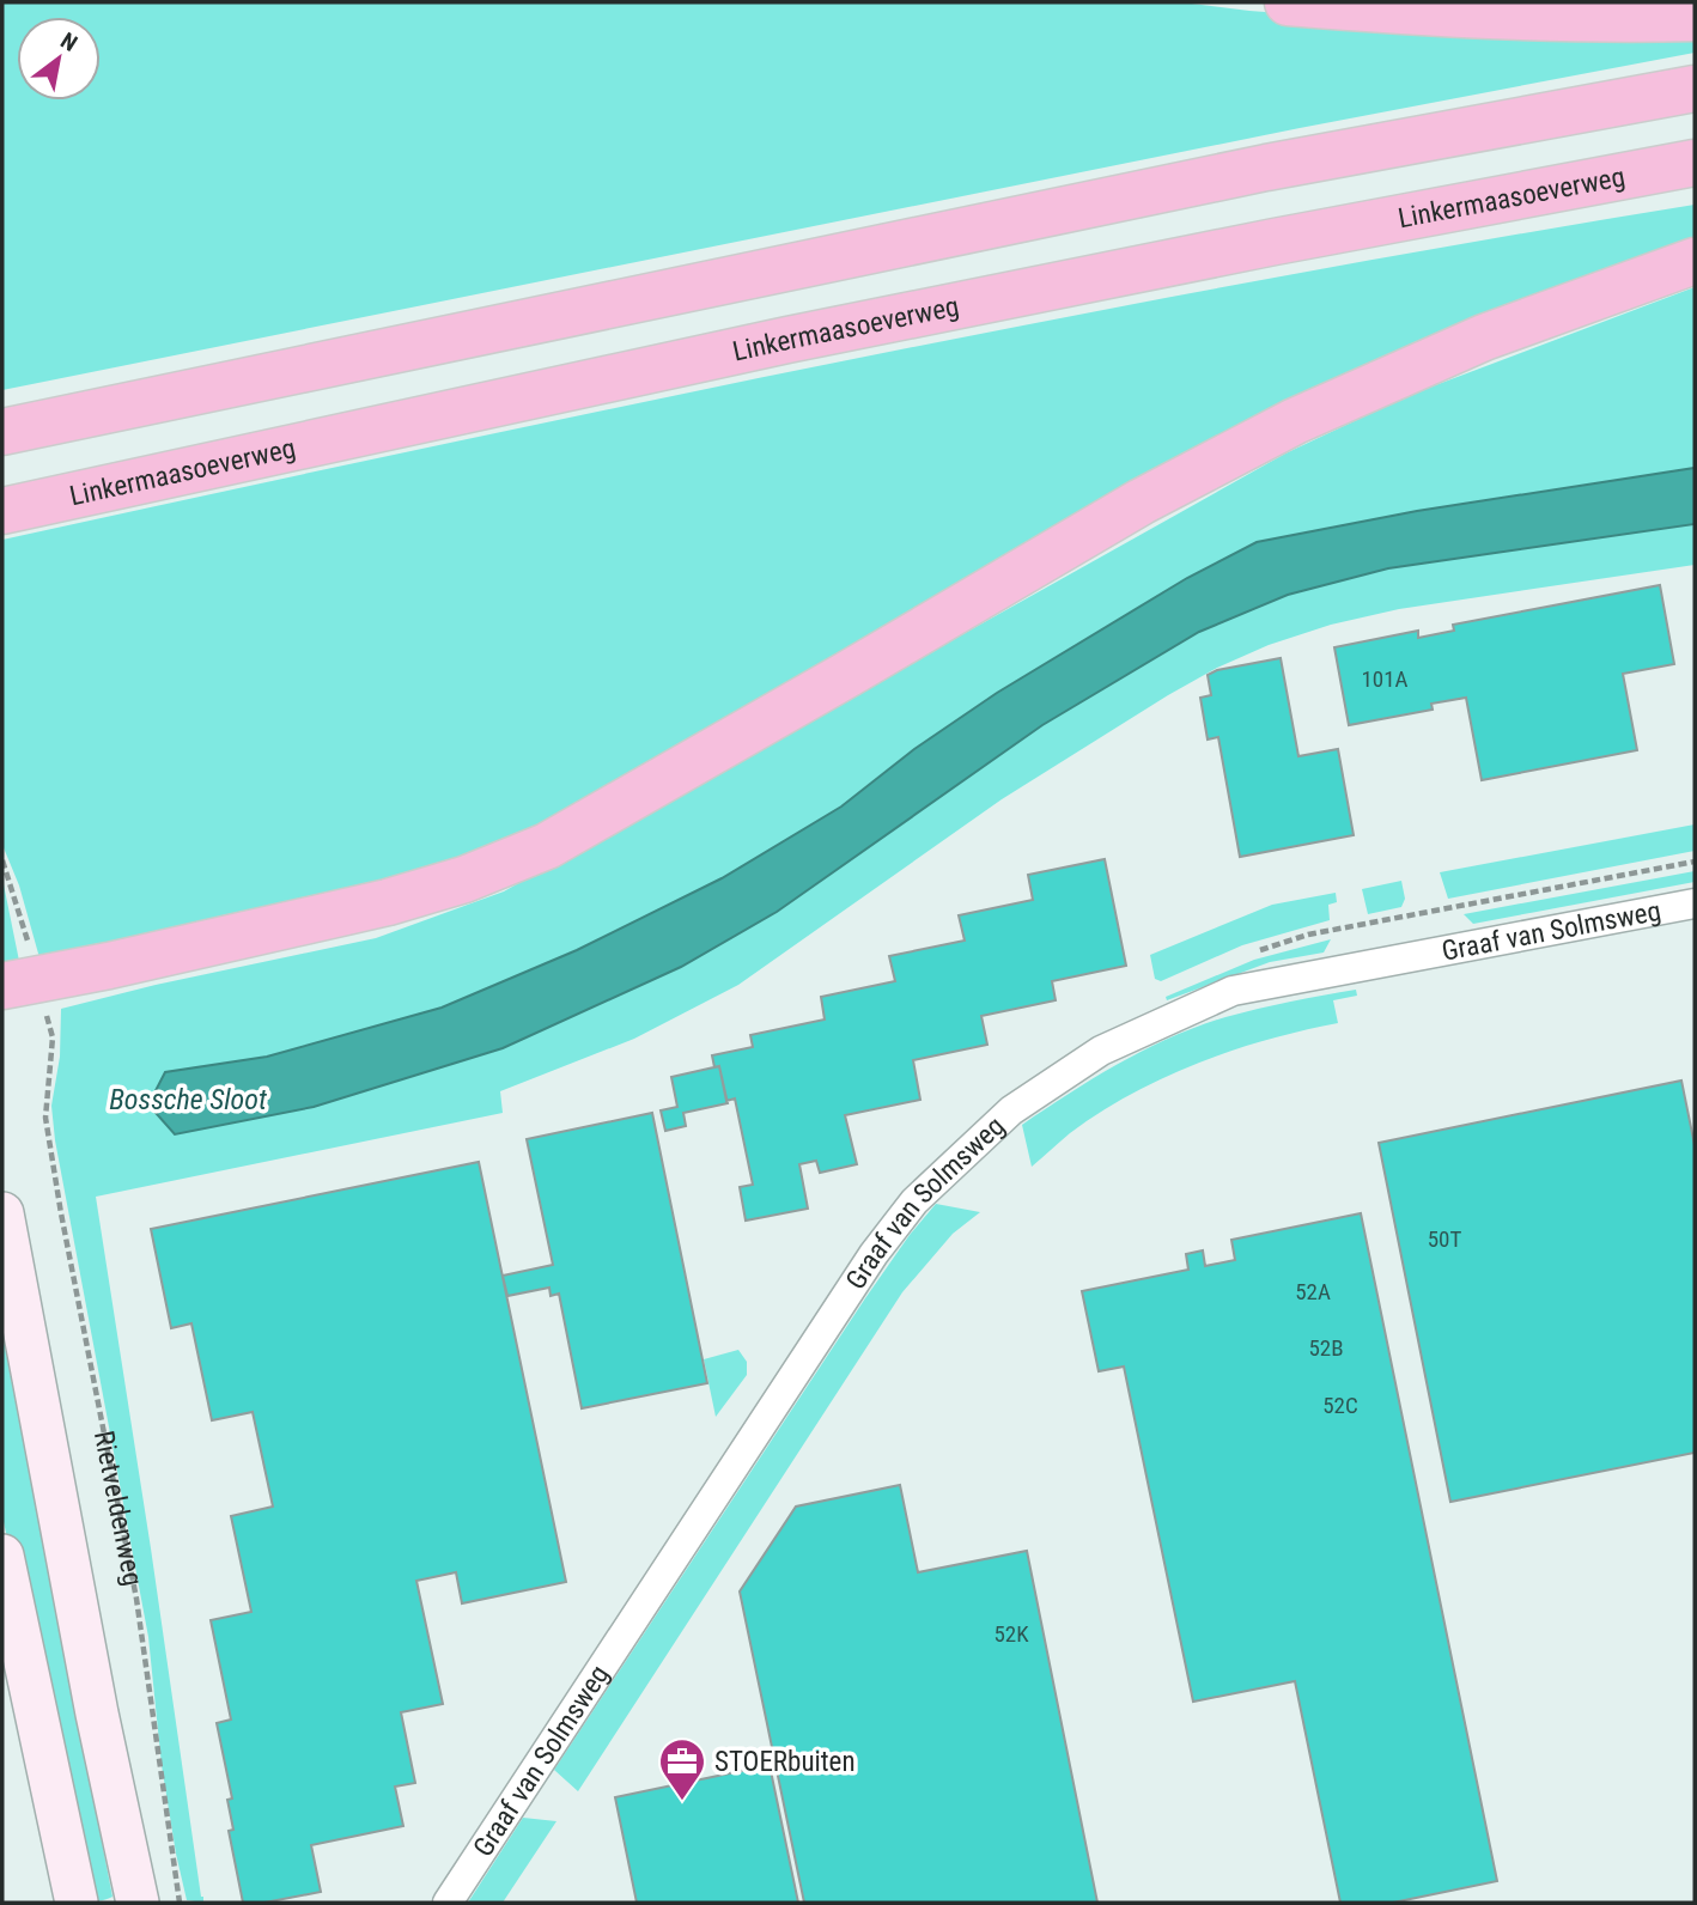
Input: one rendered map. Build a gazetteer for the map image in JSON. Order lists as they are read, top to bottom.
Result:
{
  "streets": {
    "highway": ["Linkermaasoeverweg"],
    "street": ["Graaf van Solmsweg"],
    "path": ["Rietveldenweg"]
  },
  "water": ["Bossche Sloot"],
  "places": {
    "office": ["STOERbuiten"]
  },
  "house_numbers": [
    "101A",
    "50T",
    "52A",
    "52B",
    "52C",
    "52K"
  ],
  "north": "top right"
}
